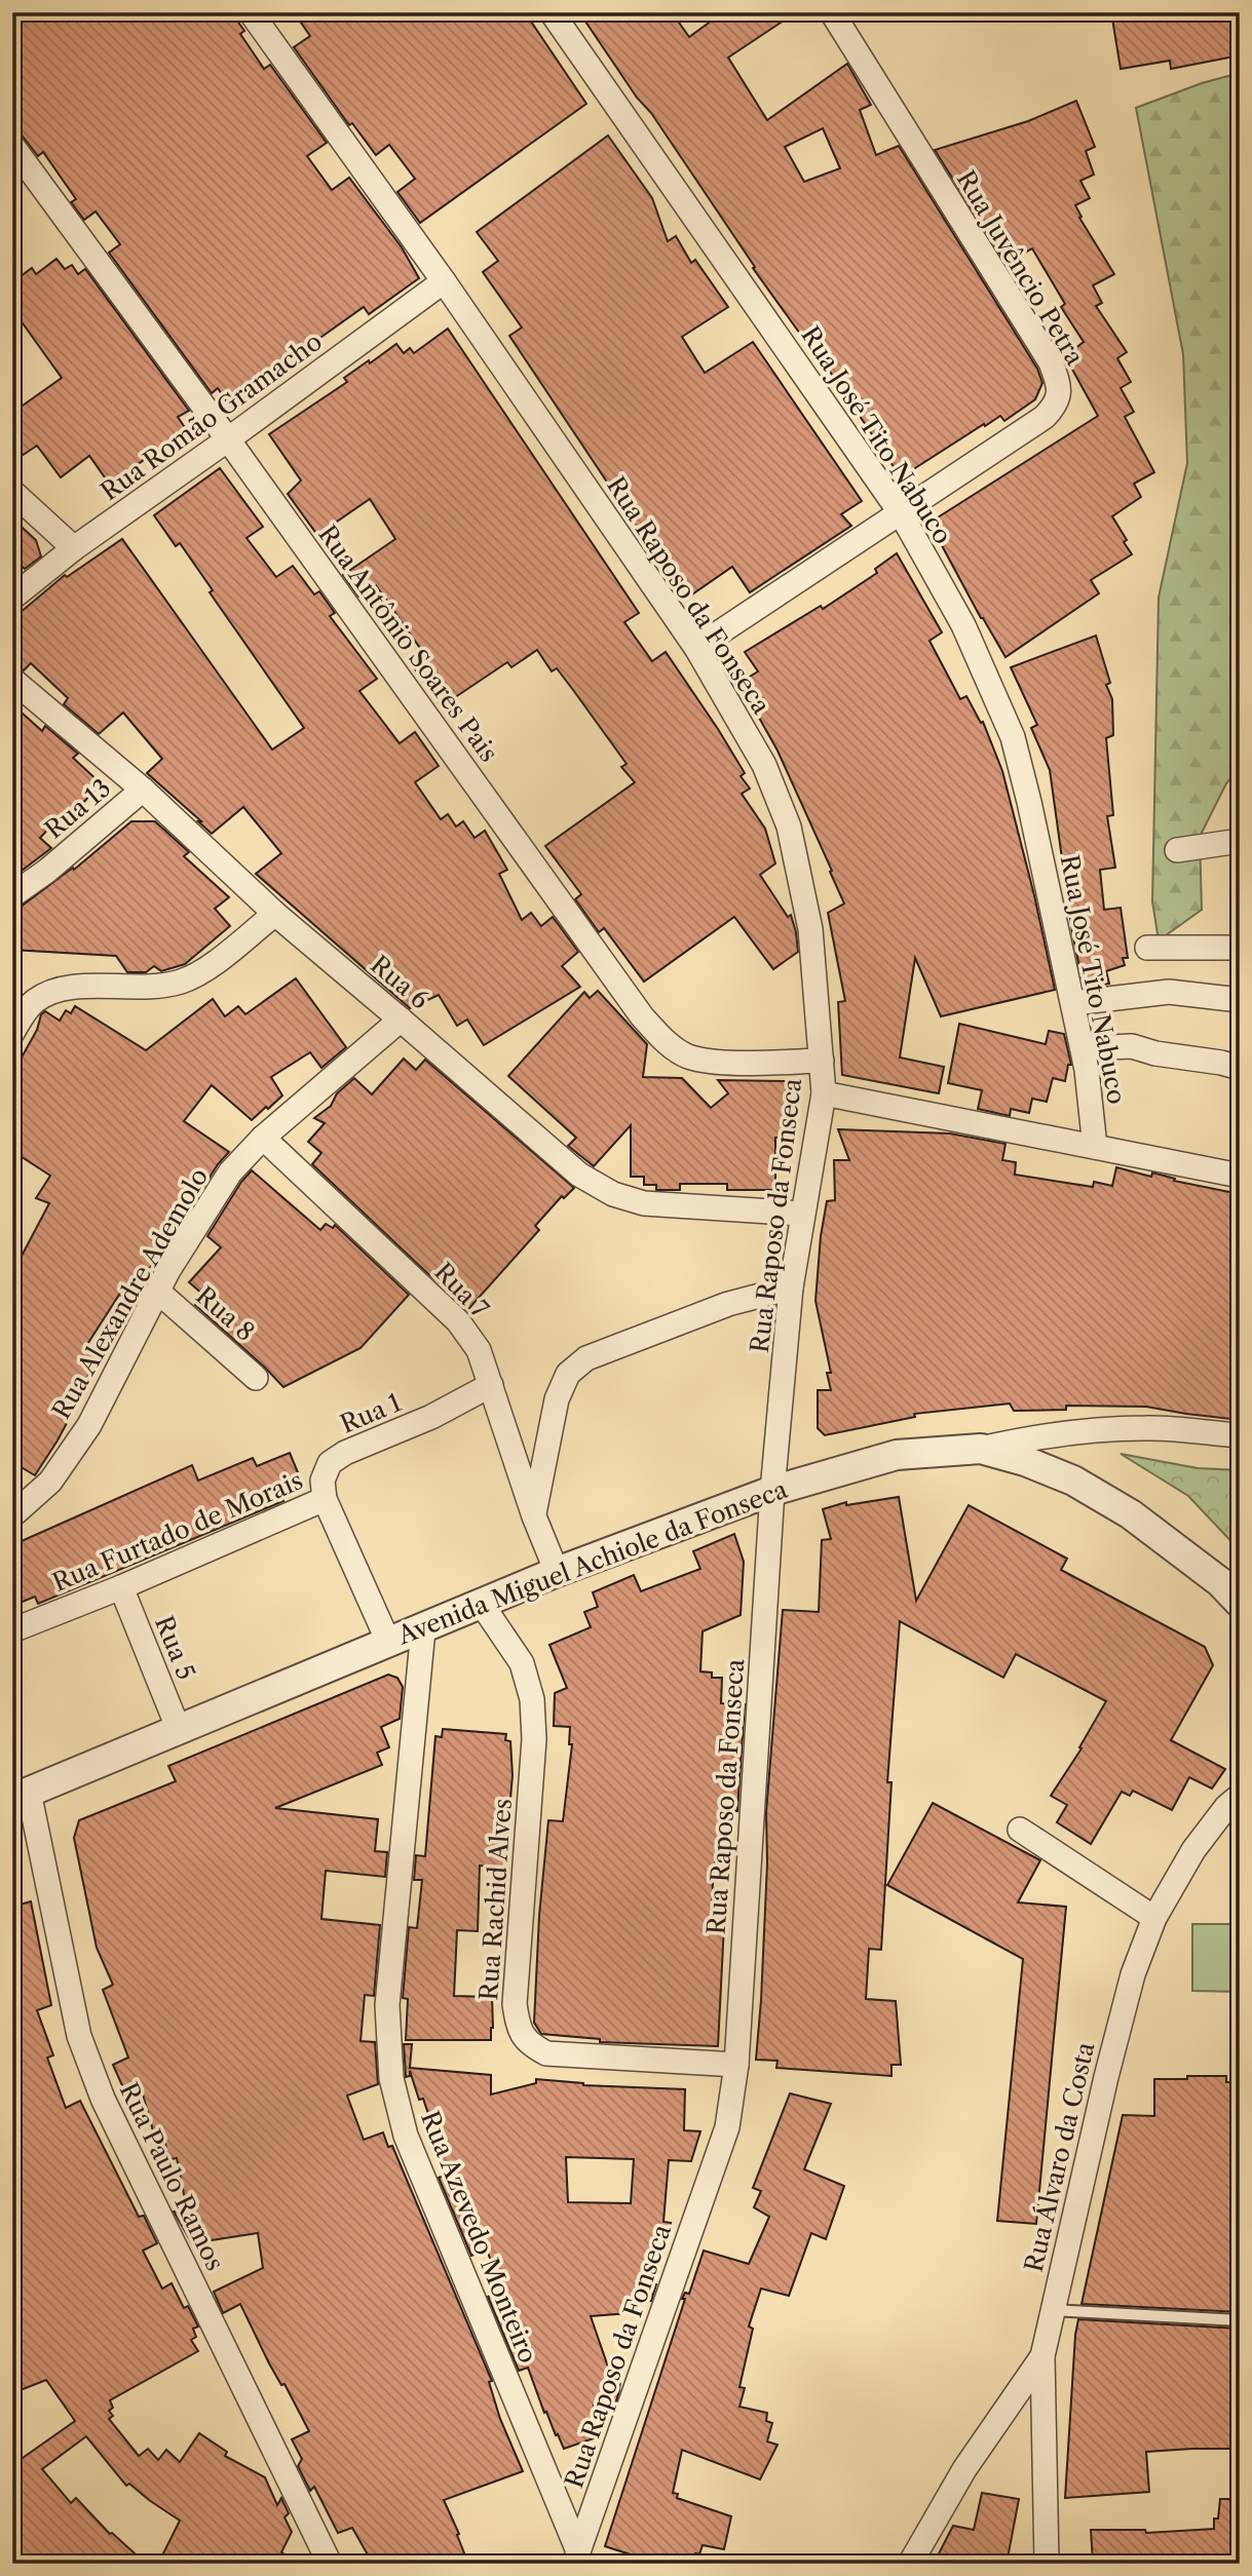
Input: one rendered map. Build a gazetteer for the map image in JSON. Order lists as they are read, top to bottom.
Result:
{
  "streets": {
    "street": [
      "Rua Juvêncio Petra",
      "Rua Romão Gramacho",
      "Rua José Tito Nabuco",
      "Rua Raposo da Fonseca",
      "Rua Antônio Soares Pais",
      "Rua 13",
      "Rua 6",
      "Rua 7",
      "Rua Alexandre Ademolo",
      "Rua 8",
      "Rua 1",
      "Rua Furtado de Morais",
      "Avenida Miguel Achiole da Fonseca",
      "Rua 5",
      "Rua Rachid Alves",
      "Rua Álvaro da Costa",
      "Rua Paulo Ramos",
      "Rua Azevedo Monteiro"
    ]
  },
  "crossings": [
    ["Rua Juvêncio Petra", "Rua José Tito Nabuco"],
    ["Rua Juvêncio Petra", "Rua Raposo da Fonseca"],
    ["Rua Romão Gramacho", "Rua Raposo da Fonseca"],
    ["Rua Romão Gramacho", "Rua Antônio Soares Pais"],
    ["Rua Raposo da Fonseca", "Rua Antônio Soares Pais"],
    ["Rua Raposo da Fonseca", "Rua 6"],
    ["Rua Raposo da Fonseca", "Avenida Miguel Achiole da Fonseca"],
    ["Rua Raposo da Fonseca", "Rua Rachid Alves"],
    ["Rua Raposo da Fonseca", "Rua Azevedo Monteiro"],
    ["Rua 13", "Rua 6"],
    ["Rua 6", "Rua Alexandre Ademolo"],
    ["Rua 7", "Rua Alexandre Ademolo"],
    ["Rua 7", "Rua 1"],
    ["Rua 7", "Avenida Miguel Achiole da Fonseca"],
    ["Rua Alexandre Ademolo", "Rua 8"],
    ["Rua 1", "Rua Furtado de Morais"],
    ["Rua Furtado de Morais", "Rua 5"],
    ["Avenida Miguel Achiole da Fonseca", "Rua 5"],
    ["Avenida Miguel Achiole da Fonseca", "Rua Rachid Alves"],
    ["Avenida Miguel Achiole da Fonseca", "Rua Paulo Ramos"],
    ["Avenida Miguel Achiole da Fonseca", "Rua Azevedo Monteiro"]
  ]
}
